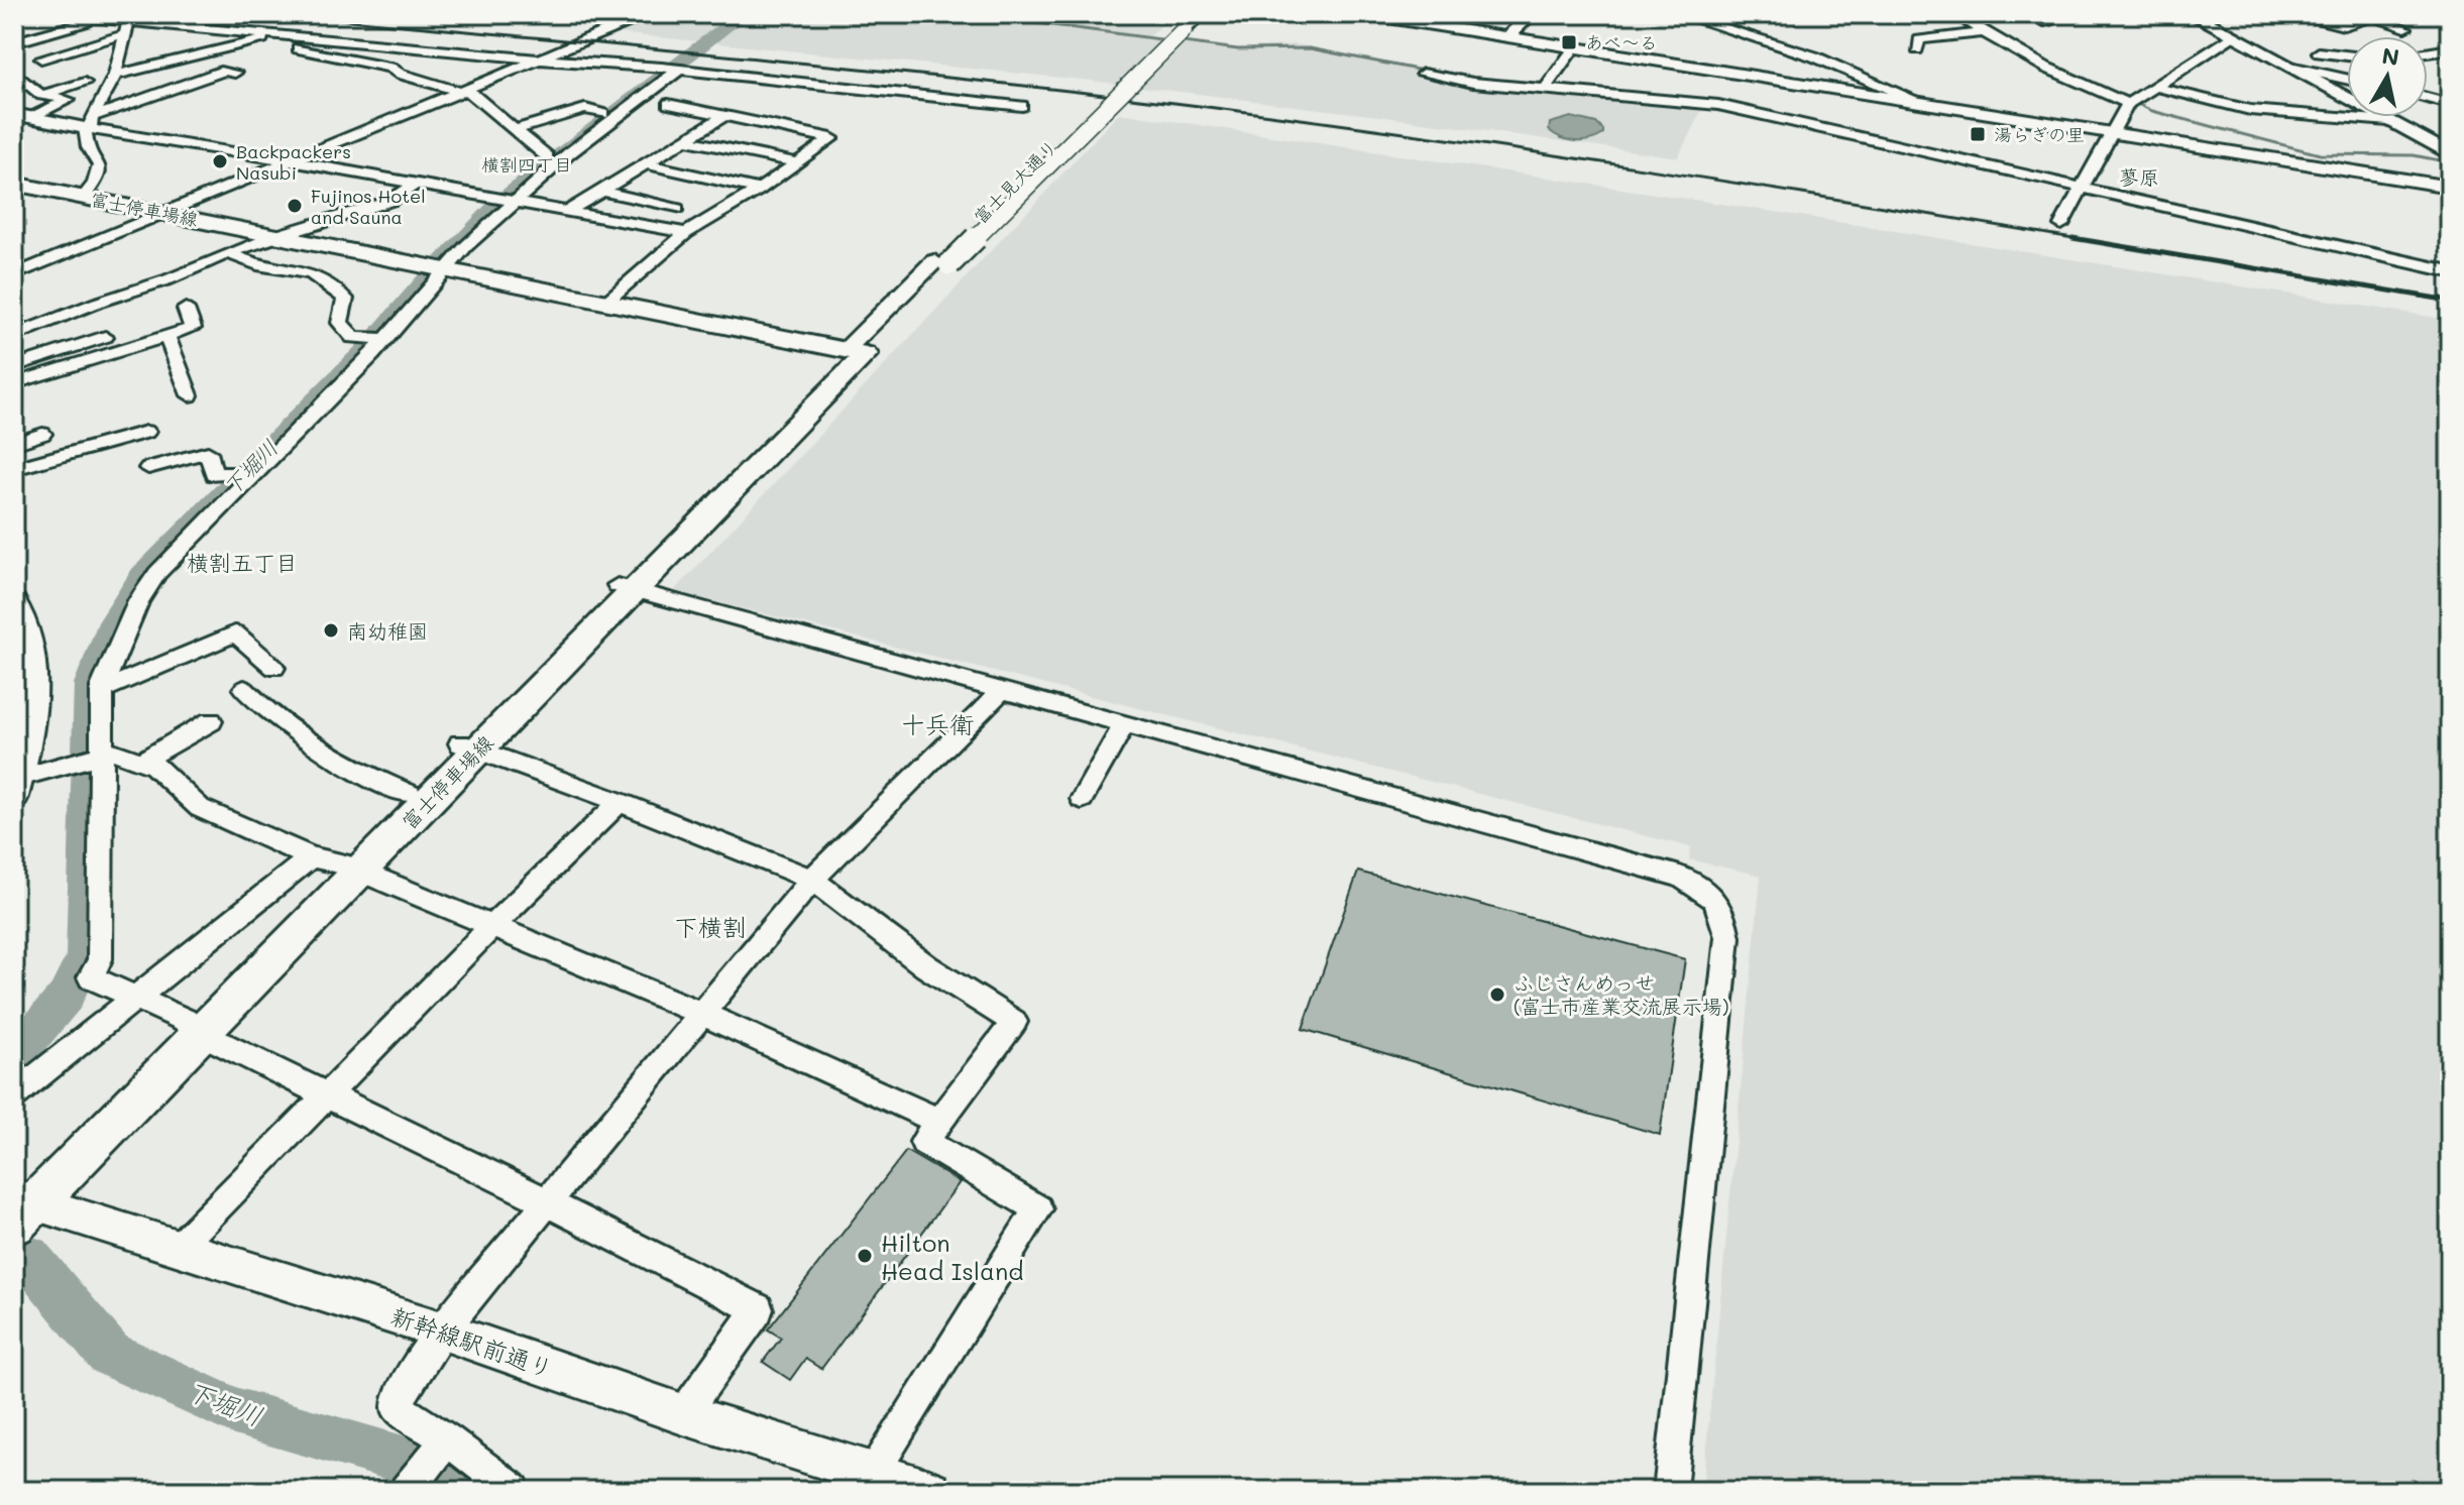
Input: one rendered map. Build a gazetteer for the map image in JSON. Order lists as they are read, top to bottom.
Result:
{
  "streets": {
    "main road": ["富士停車場線"],
    "street": ["富士見大通り", "新幹線駅前通り"]
  },
  "crossings": [
    ["富士見大通り", "富士停車場線"],
    ["富士停車場線", "新幹線駅前通り"]
  ],
  "districts": [
    "横割四丁目",
    "蓼原",
    "横割五丁目",
    "十兵衛",
    "下横割"
  ],
  "water": ["下堀川"],
  "places": {
    "transit": ["あべ〜る", "湯らぎの里"],
    "other": [
      "Backpackers Nasubi",
      "Fujinos Hotel and Sauna",
      "南幼稚園",
      "ふじさんめっせ (富士市産業交流展示場)",
      "Hilton Head Island"
    ]
  },
  "north": "top"
}
